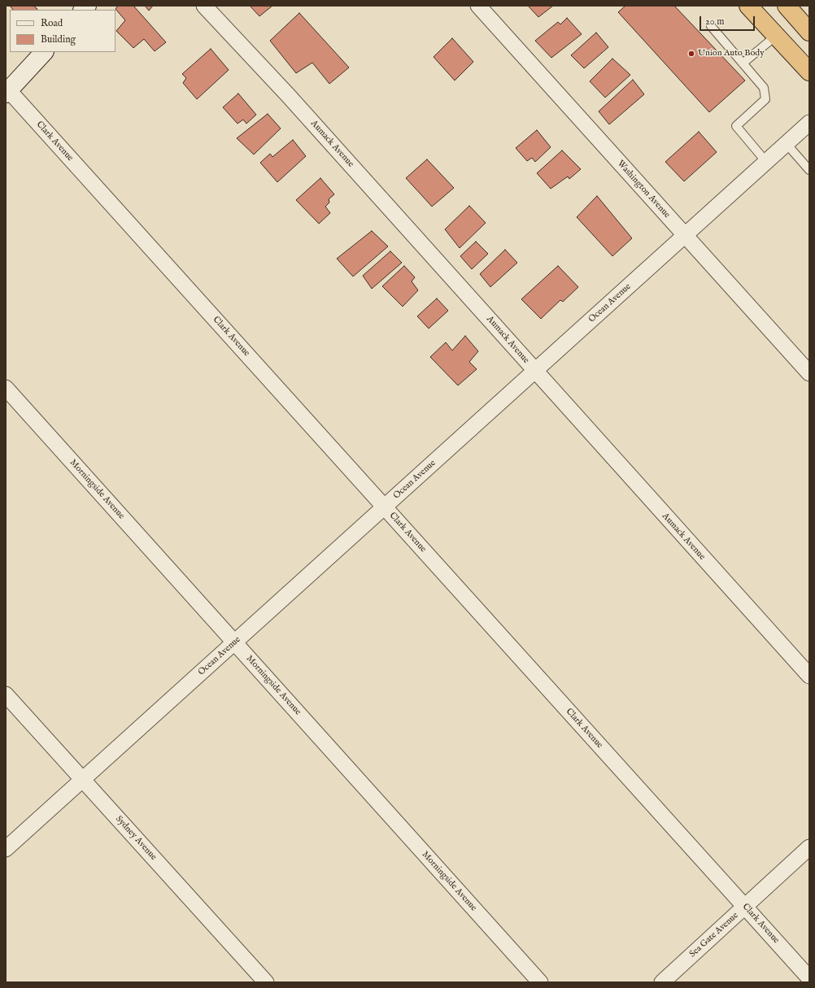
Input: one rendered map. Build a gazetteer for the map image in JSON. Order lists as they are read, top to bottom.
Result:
{
  "streets": {
    "street": [
      "Clark Avenue",
      "Aumack Avenue",
      "Washington Avenue",
      "Ocean Avenue",
      "Morningside Avenue",
      "Sydney Avenue",
      "Sea Gate Avenue"
    ]
  },
  "crossings": [
    ["Clark Avenue", "Ocean Avenue"],
    ["Clark Avenue", "Sea Gate Avenue"],
    ["Aumack Avenue", "Ocean Avenue"],
    ["Washington Avenue", "Ocean Avenue"],
    ["Ocean Avenue", "Morningside Avenue"],
    ["Ocean Avenue", "Sydney Avenue"]
  ],
  "places": ["Union Auto Body"],
  "legend": ["Road", "Building"],
  "scale_bar": "20 m"
}
